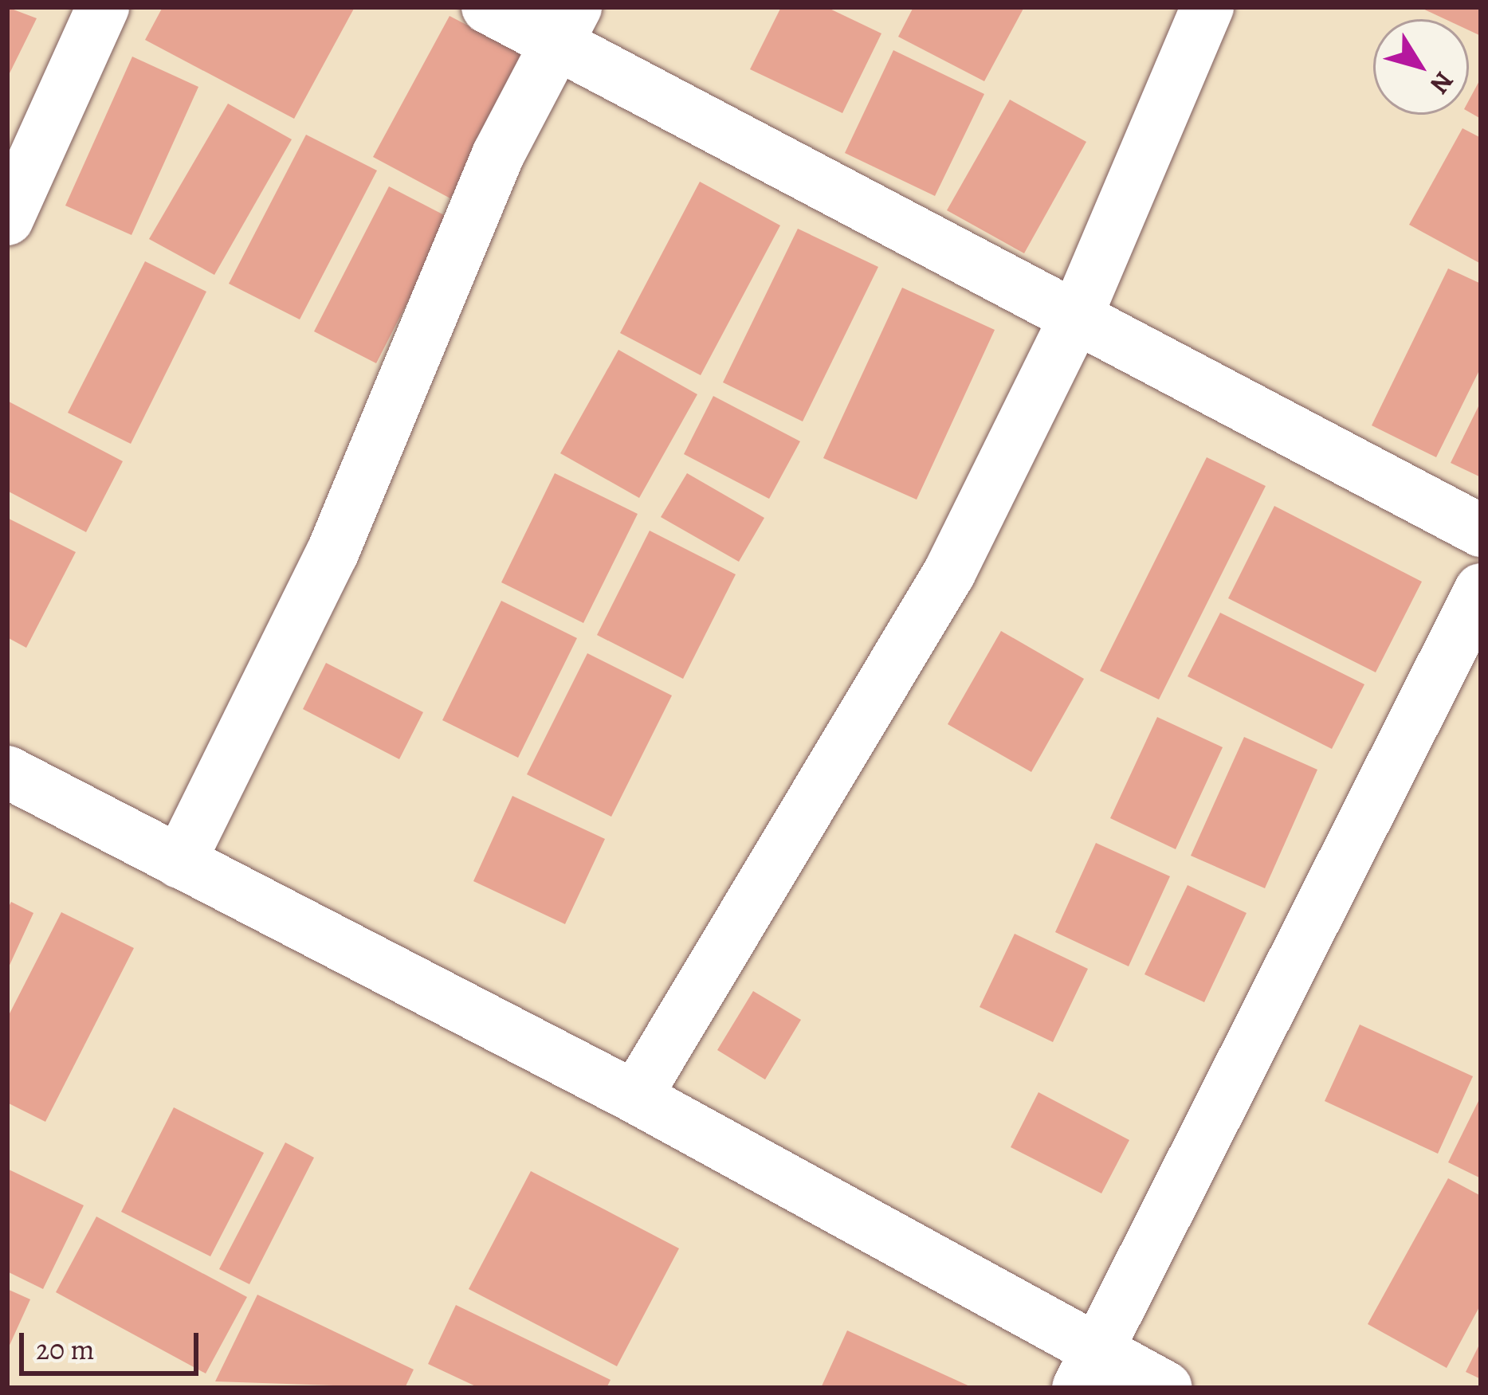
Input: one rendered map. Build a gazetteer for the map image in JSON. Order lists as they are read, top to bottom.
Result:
{
  "scale_bar": "20 m",
  "north": "bottom right"
}
